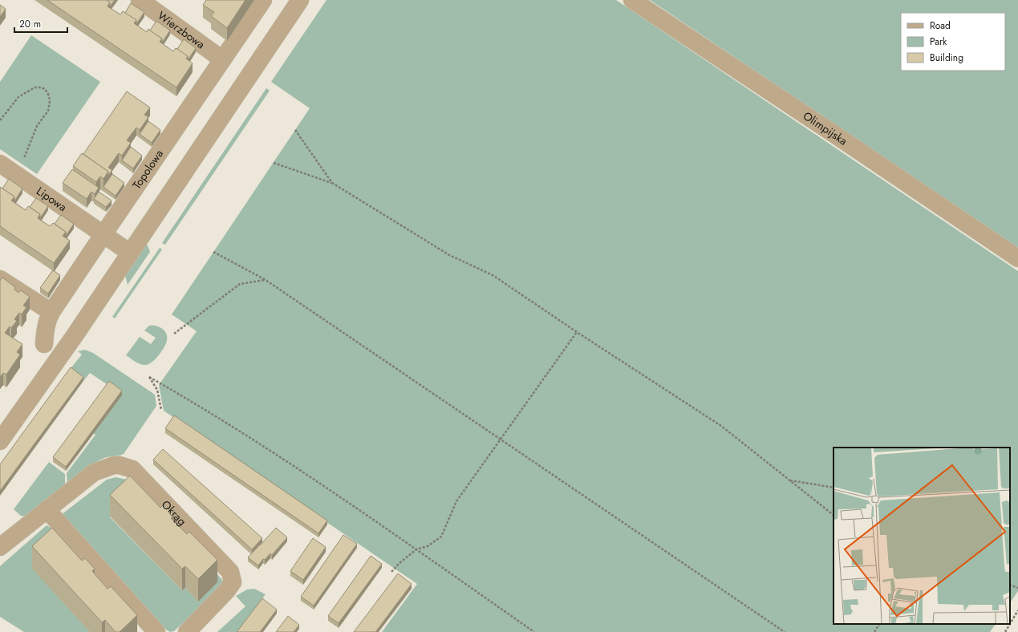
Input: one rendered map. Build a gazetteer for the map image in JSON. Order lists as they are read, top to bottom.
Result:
{
  "streets": {
    "street": [
      "Wierzbowa",
      "Olimpijska",
      "Topolowa",
      "Lipowa",
      "Okrąg"
    ]
  },
  "crossings": [
    ["Wierzbowa", "Topolowa"],
    ["Topolowa", "Lipowa"]
  ],
  "legend": ["Road", "Park", "Building"],
  "scale_bar": "20 m"
}
